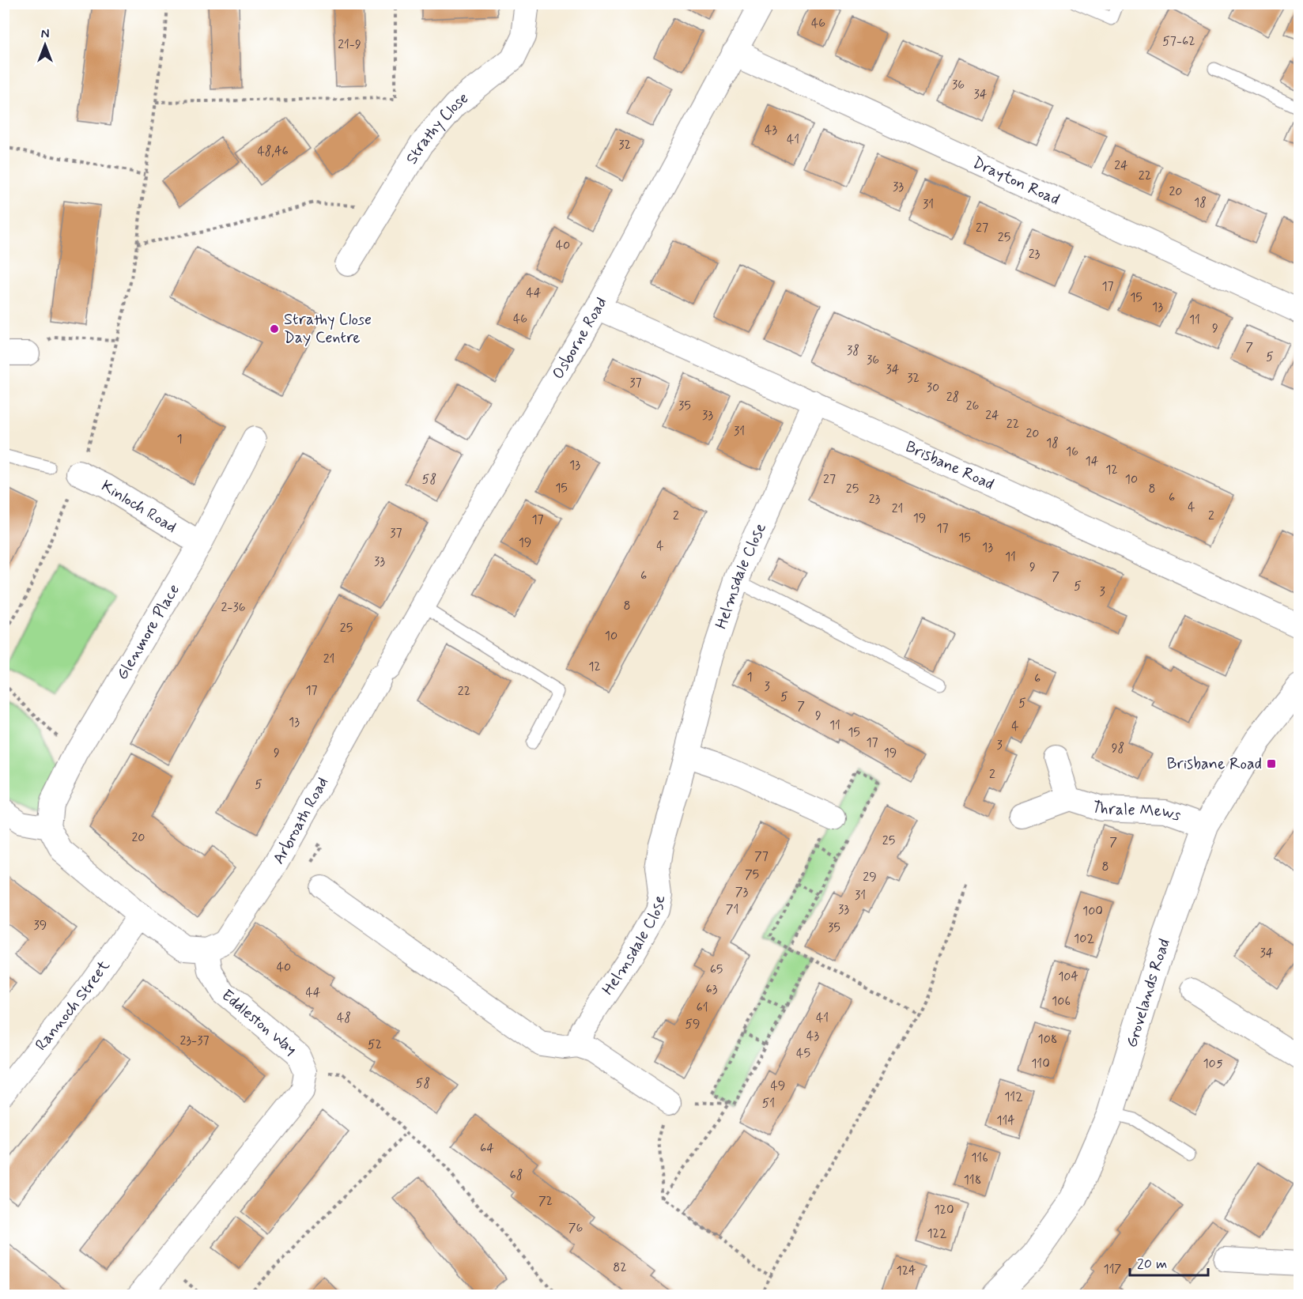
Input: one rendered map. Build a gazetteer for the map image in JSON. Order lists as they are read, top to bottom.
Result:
{
  "streets": {
    "street": [
      "Strathy Close",
      "Drayton Road",
      "Osborne Road",
      "Brisbane Road",
      "Kinloch Road",
      "Helmsdale Close",
      "Glenmore Place",
      "Thrale Mews",
      "Arbroath Road",
      "Grovelands Road",
      "Rannoch Street",
      "Eddleston Way"
    ]
  },
  "crossings": [
    ["Drayton Road", "Osborne Road"],
    ["Osborne Road", "Brisbane Road"],
    ["Osborne Road", "Arbroath Road"],
    ["Brisbane Road", "Helmsdale Close"],
    ["Kinloch Road", "Glenmore Place"],
    ["Thrale Mews", "Grovelands Road"],
    ["Arbroath Road", "Eddleston Way"]
  ],
  "places": {
    "other": ["Strathy Close Day Centre"],
    "transit": ["Brisbane Road"]
  },
  "house_numbers": [
    "46",
    "57-62",
    "21-9",
    "36",
    "34",
    "43",
    "41",
    "32",
    "48,46",
    "24",
    "22",
    "33",
    "20",
    "18",
    "31",
    "27",
    "25",
    "40",
    "23",
    "17",
    "44",
    "15",
    "13",
    "46",
    "11",
    "9",
    "7",
    "38",
    "5",
    "36",
    "34",
    "32",
    "37",
    "30",
    "28",
    "35",
    "26",
    "33",
    "24",
    "22",
    "31",
    "20",
    "1",
    "18",
    "16",
    "14",
    "13",
    "12",
    "58",
    "27",
    "10",
    "15",
    "25",
    "8",
    "6",
    "23",
    "4",
    "21",
    "2",
    "2",
    "19",
    "17",
    "17",
    "37",
    "15",
    "19",
    "4",
    "13",
    "11",
    "33",
    "9",
    "6",
    "7",
    "5",
    "3",
    "8",
    "2-36",
    "25",
    "10",
    "21",
    "12",
    "1",
    "6",
    "3",
    "17",
    "22",
    "5",
    "5",
    "7",
    "9",
    "13",
    "11",
    "4",
    "15",
    "17",
    "3",
    "98",
    "9",
    "19",
    "2",
    "5",
    "20",
    "25",
    "7",
    "77",
    "8",
    "75",
    "29",
    "73",
    "31",
    "71",
    "33",
    "100",
    "39",
    "35",
    "102",
    "34",
    "40",
    "65",
    "104",
    "63",
    "44",
    "106",
    "61",
    "48",
    "41",
    "59",
    "43",
    "108",
    "23-37",
    "52",
    "45",
    "110",
    "105",
    "58",
    "49",
    "112",
    "51",
    "114",
    "64",
    "116",
    "68",
    "118",
    "72",
    "120",
    "76",
    "122",
    "82",
    "117",
    "124"
  ],
  "scale_bar": "20 m",
  "north": "top"
}
